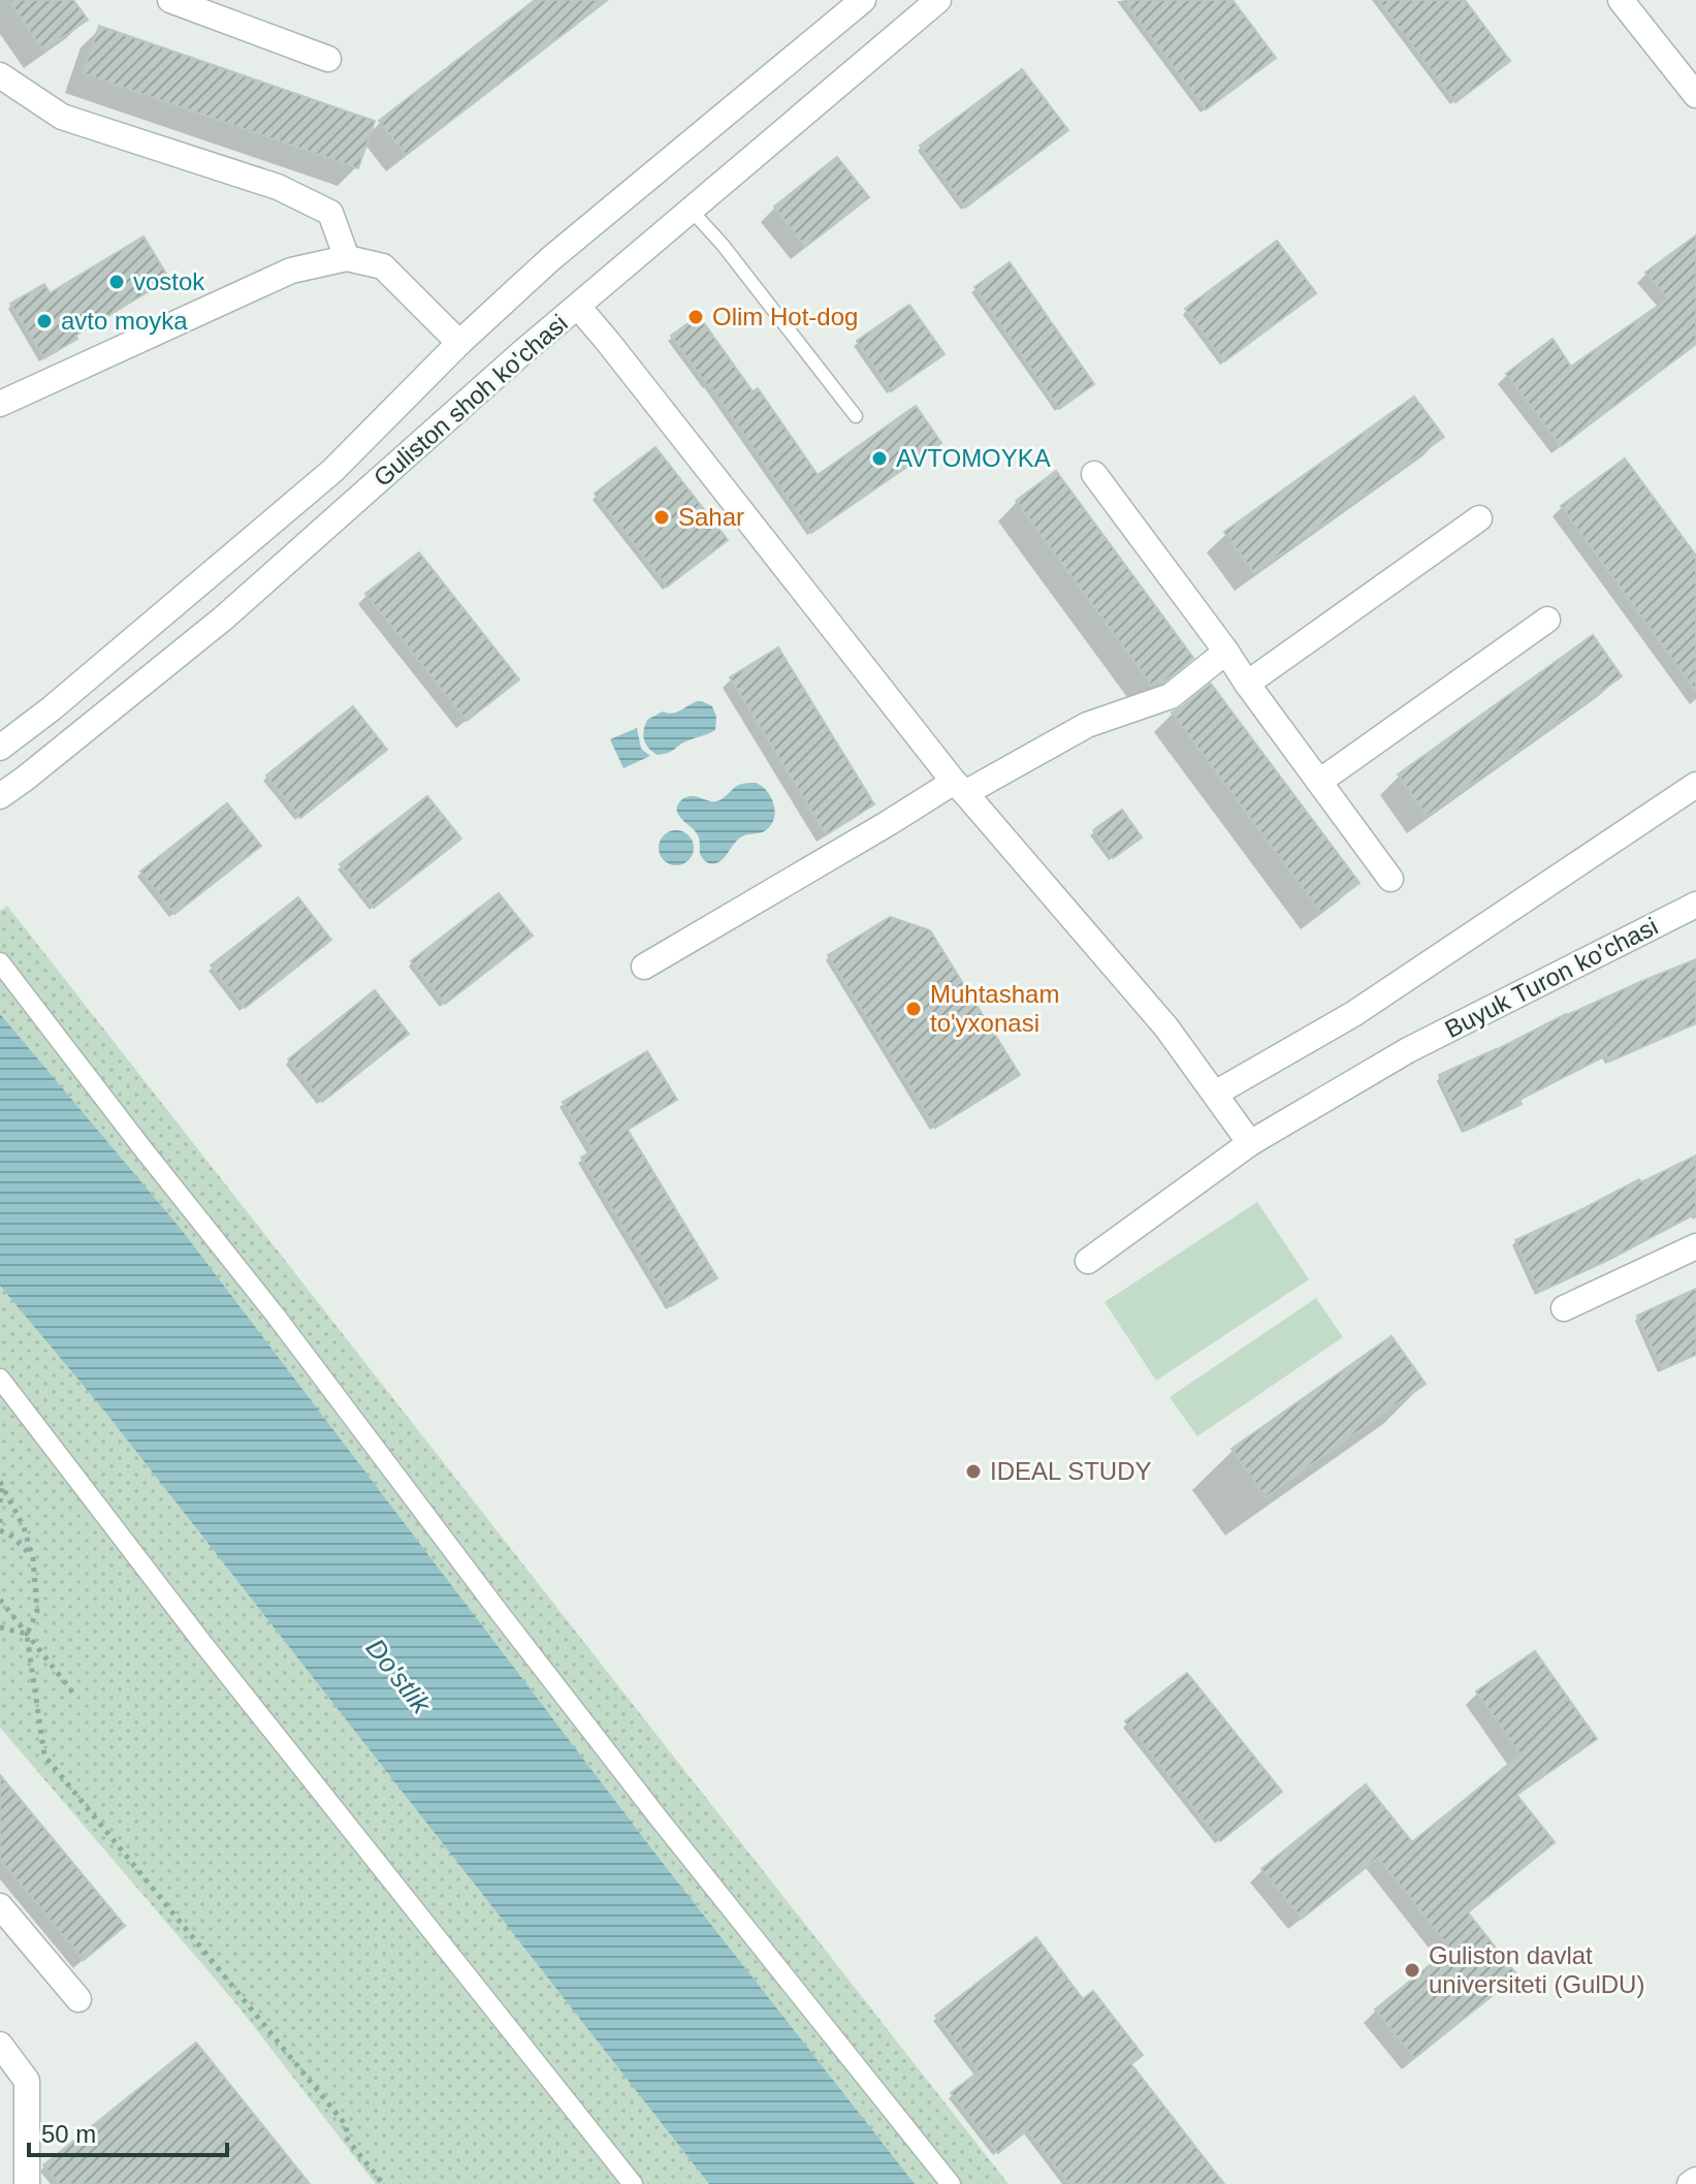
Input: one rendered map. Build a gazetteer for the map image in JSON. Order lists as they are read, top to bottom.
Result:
{
  "streets": {
    "street": ["Guliston shoh ko'chasi", "Buyuk Turon ko'chasi"]
  },
  "water": ["Do'stlik"],
  "places": [
    "vostok",
    "Olim Hot-dog",
    "avto moyka",
    "AVTOMOYKA",
    "Sahar",
    "Muhtasham to'yxonasi",
    "IDEAL STUDY",
    "Guliston davlat universiteti (GulDU)"
  ],
  "scale_bar": "50 m"
}
